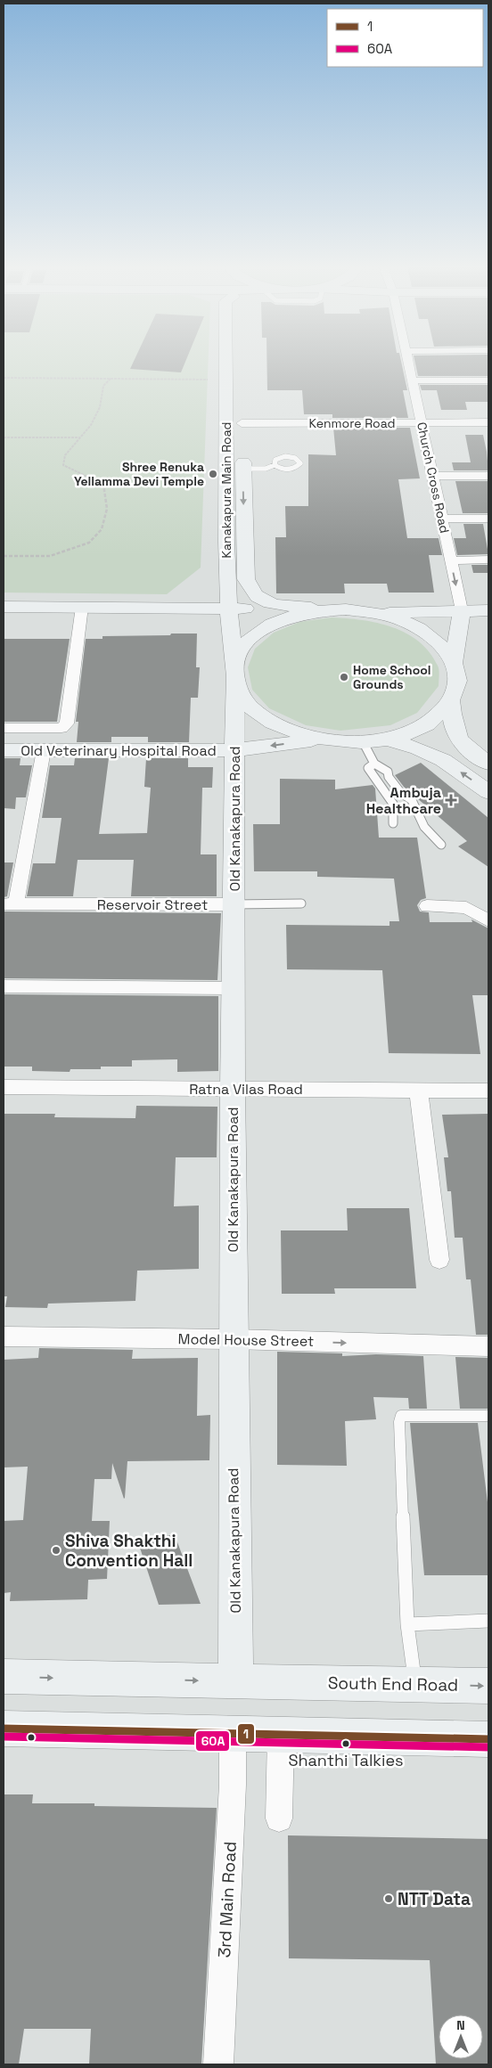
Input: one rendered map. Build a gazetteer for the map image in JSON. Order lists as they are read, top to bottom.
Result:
{
  "streets": {
    "main road": [
      "Kanakapura Main Road",
      "Old Veterinary Hospital Road",
      "Old Kanakapura Road",
      "South End Road"
    ],
    "street": [
      "Kenmore Road",
      "Church Cross Road",
      "Reservoir Street",
      "Ratna Vilas Road",
      "Model House Street",
      "3rd Main Road"
    ]
  },
  "crossings": [
    ["Kenmore Road", "Church Cross Road"],
    ["Old Veterinary Hospital Road", "Old Kanakapura Road"],
    ["Old Kanakapura Road", "Reservoir Street"],
    ["Old Kanakapura Road", "Ratna Vilas Road"],
    ["Old Kanakapura Road", "Model House Street"],
    ["Old Kanakapura Road", "South End Road"]
  ],
  "one_way": ["Model House Street"],
  "places": {
    "other": [
      "Shree Renuka Yellamma Devi Temple",
      "Home School Grounds",
      "Shiva Shakthi Convention Hall",
      "Shanthi Talkies",
      "NTT Data"
    ],
    "health": ["Ambuja Healthcare"]
  },
  "lines": ["transit line 1", "transit line 60A"],
  "legend": ["1", "60A"],
  "north": "top"
}
